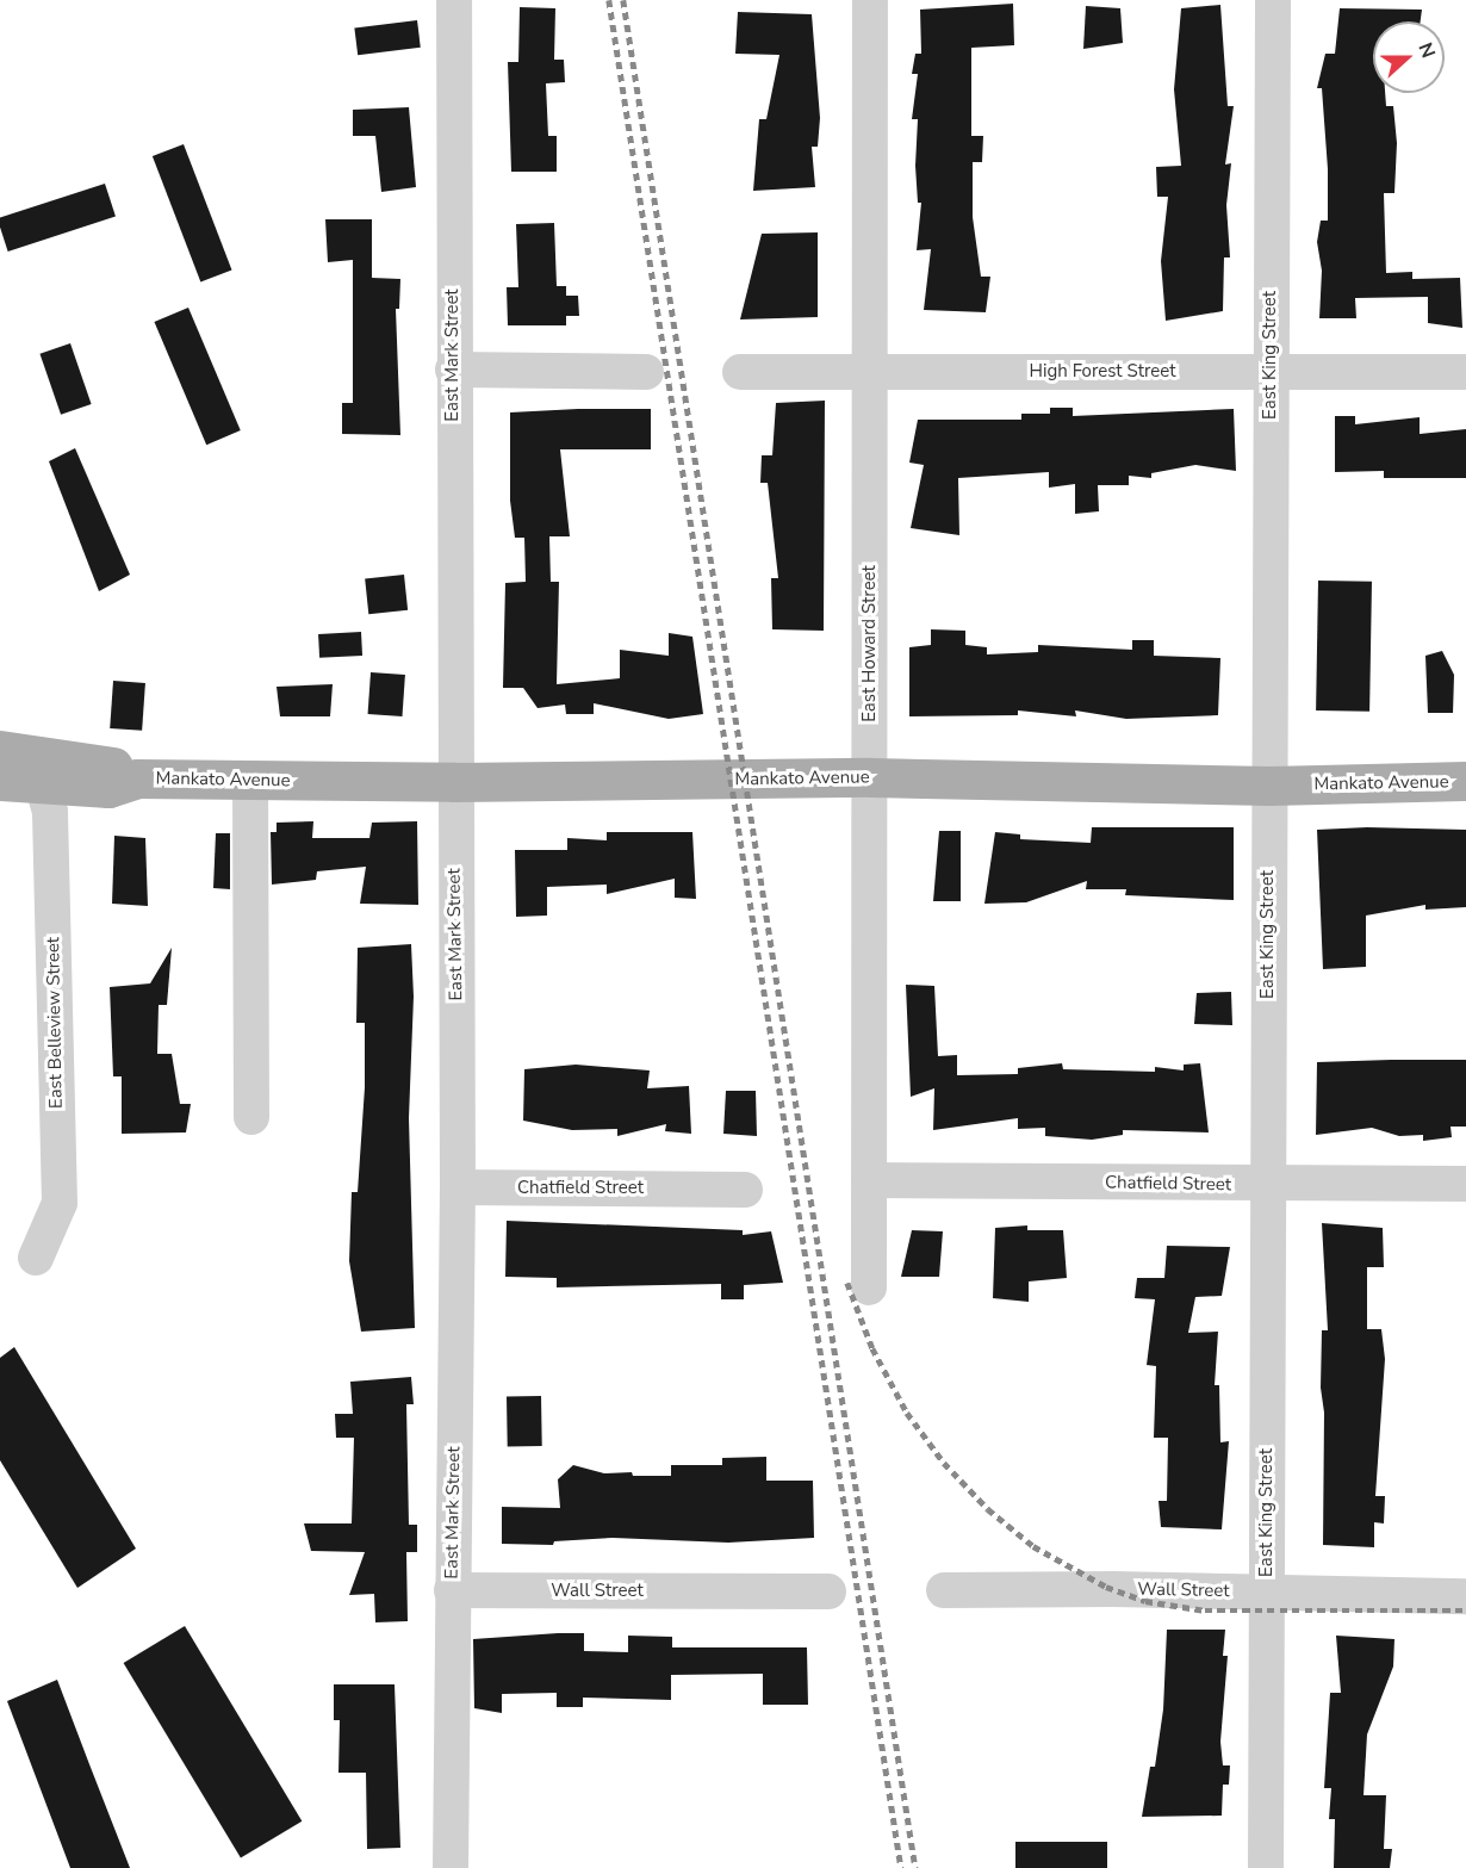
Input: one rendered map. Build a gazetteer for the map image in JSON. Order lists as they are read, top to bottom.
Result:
{
  "streets": {
    "main road": ["Mankato Avenue"],
    "street": [
      "East Mark Street",
      "East King Street",
      "High Forest Street",
      "East Howard Street",
      "East Belleview Street",
      "Chatfield Street",
      "Wall Street"
    ]
  },
  "crossings": [
    ["East Mark Street", "Mankato Avenue"],
    ["East Mark Street", "Chatfield Street"],
    ["East Mark Street", "Wall Street"],
    ["East King Street", "High Forest Street"],
    ["East King Street", "Mankato Avenue"],
    ["East King Street", "Chatfield Street"],
    ["East King Street", "Wall Street"],
    ["High Forest Street", "East Howard Street"],
    ["East Howard Street", "Mankato Avenue"],
    ["East Howard Street", "Chatfield Street"],
    ["Mankato Avenue", "East Belleview Street"]
  ],
  "north": "right"
}
